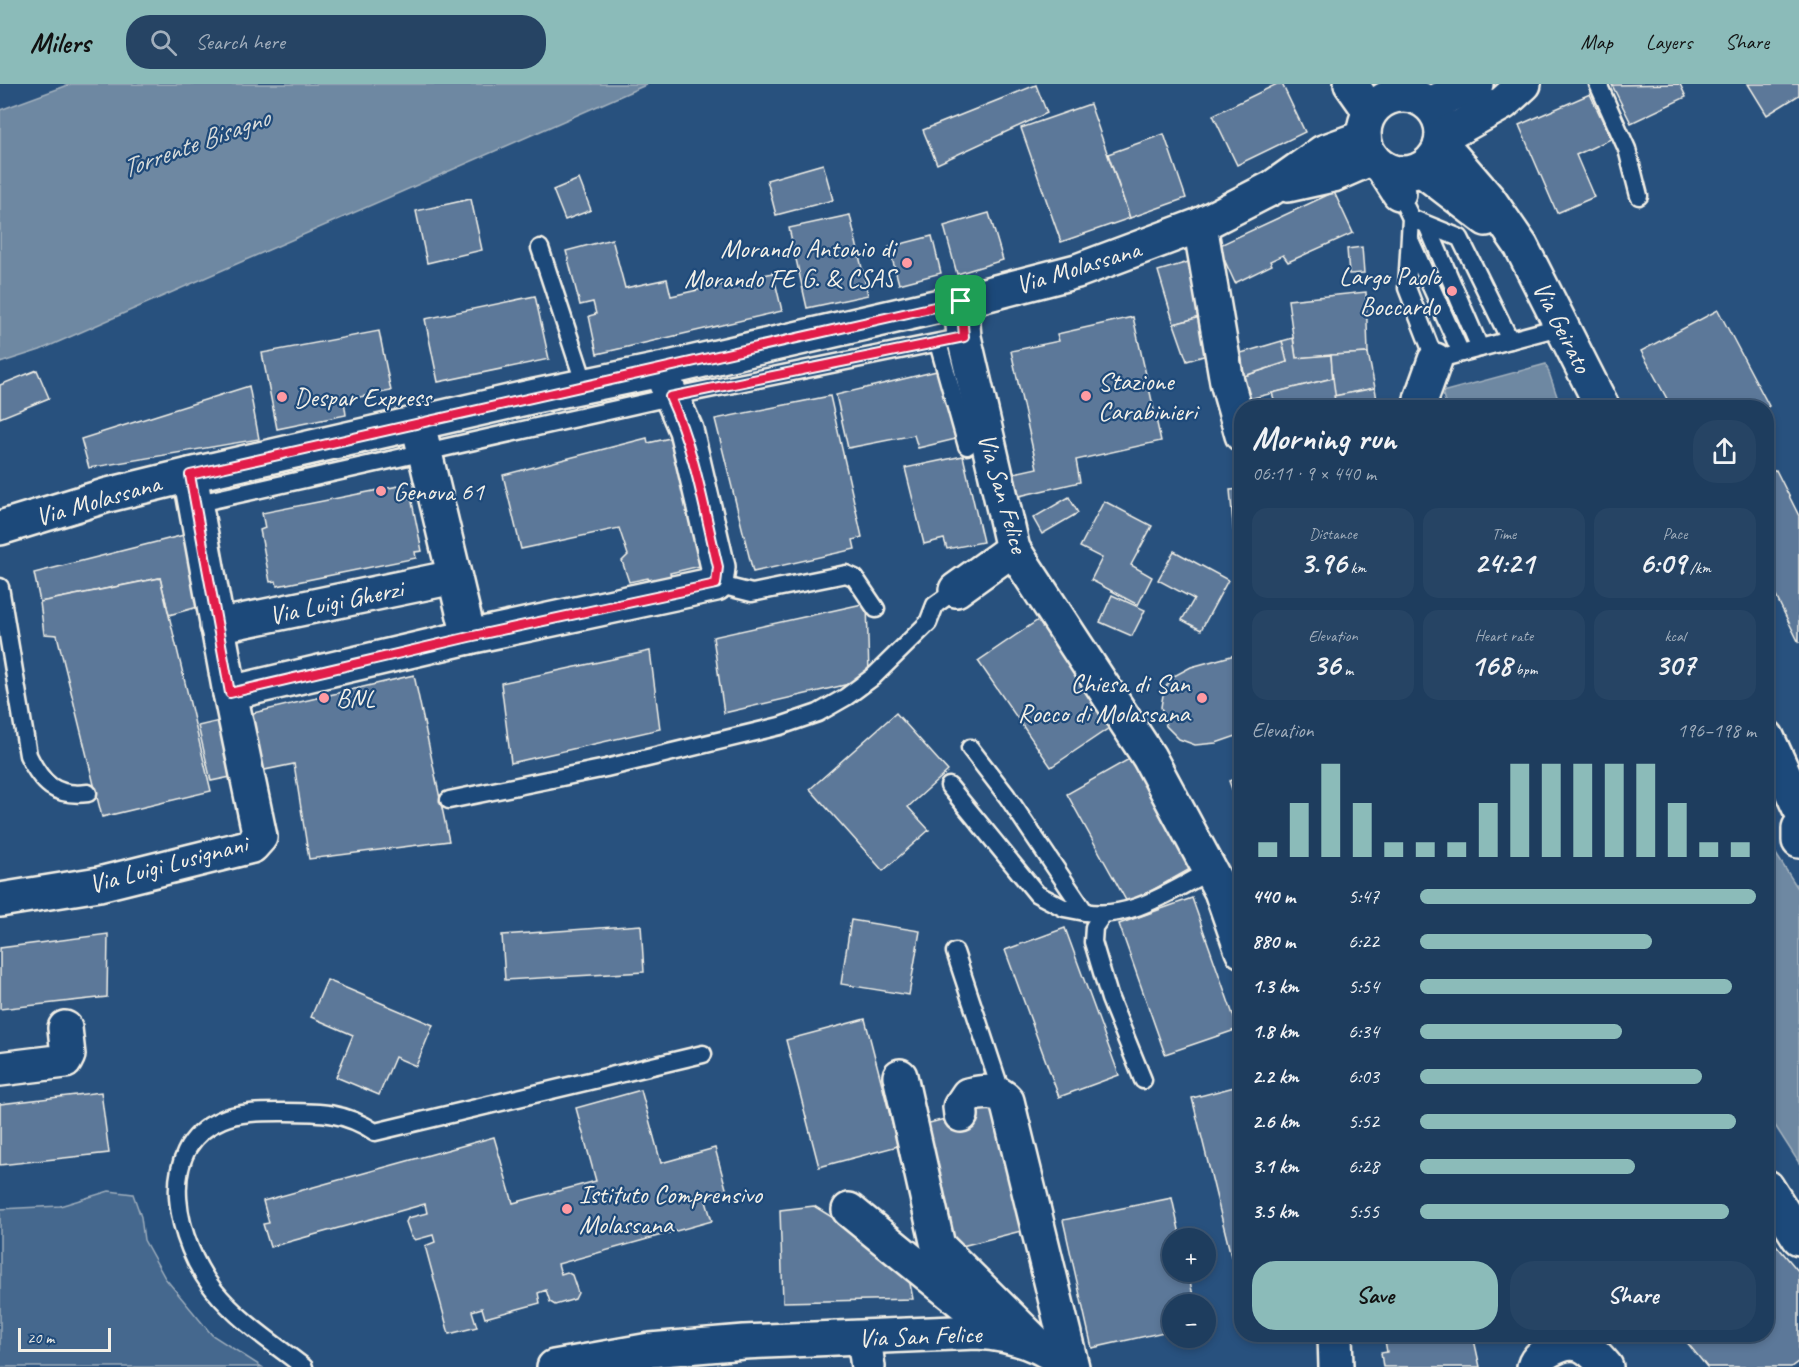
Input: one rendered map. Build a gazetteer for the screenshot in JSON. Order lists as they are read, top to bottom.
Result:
{
  "streets": {
    "street": [
      "Via Molassana",
      "Via Geirato",
      "Via San Felice",
      "Via Luigi Gherzi",
      "Via Luigi Lusignani"
    ]
  },
  "crossings": [
    ["Via Molassana", "Via Geirato"],
    ["Via Molassana", "Via San Felice"]
  ],
  "water": ["Torrente Bisagno"],
  "places": [
    "Morando Antonio di Morando FE G. & CSAS",
    "Largo Paolo Boccardo",
    "Stazione Carabinieri",
    "Despar Express",
    "Genova 61",
    "BNL",
    "Chiesa di San Rocco di Molassana",
    "Istituto Comprensivo Molassana"
  ],
  "scale_bar": "20 m",
  "page": {
    "header": "Milers",
    "search": "Search here",
    "nav": ["Map", "Layers", "Share"],
    "heading": ["Morning run", "06:11 · 9 × 440 m"],
    "stats": [
      ["Distance", "3.96 km"],
      ["Time", "24:21"],
      ["Pace", "6:09 /km"],
      ["Elevation", "36 m"],
      ["Heart rate", "168 bpm"],
      ["kcal", "307"]
    ],
    "chart": ["Elevation", "196–198 m"],
    "list": [
      {
        "name": "440 m",
        "note": "5:47"
      },
      {
        "name": "880 m",
        "note": "6:22"
      },
      {
        "name": "1.3 km",
        "note": "5:54"
      },
      {
        "name": "1.8 km",
        "note": "6:34"
      },
      {
        "name": "2.2 km",
        "note": "6:03"
      },
      {
        "name": "2.6 km",
        "note": "5:52"
      },
      {
        "name": "3.1 km",
        "note": "6:28"
      },
      {
        "name": "3.5 km",
        "note": "5:55"
      }
    ],
    "map_buttons": ["+", "−"],
    "buttons": ["Save", "Share"],
    "scale": "20 m"
  }
}
